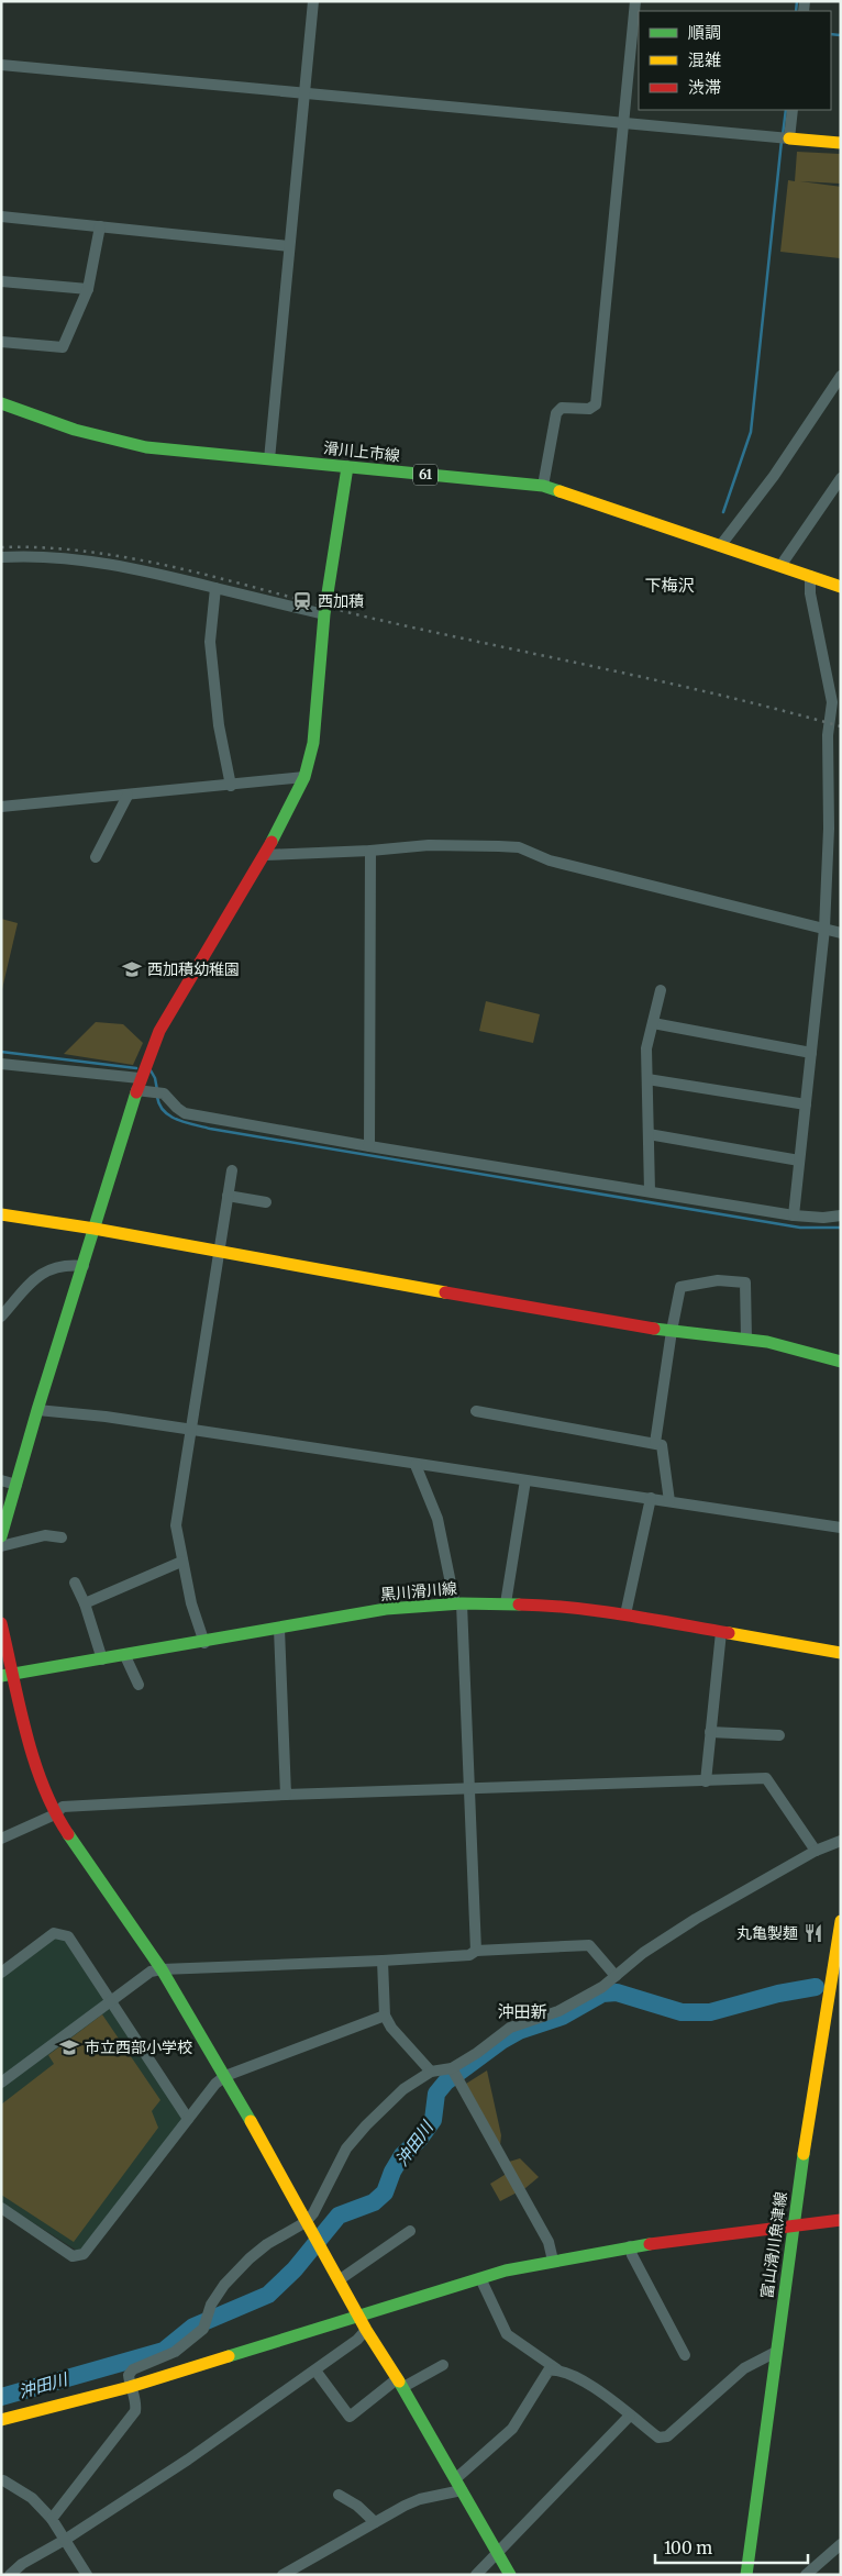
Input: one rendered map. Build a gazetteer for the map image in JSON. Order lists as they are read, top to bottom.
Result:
{
  "streets": {
    "street": [
      "滑川上市線",
      "61",
      "黒川滑川線",
      "富山滑川魚津線"
    ]
  },
  "districts": ["下梅沢", "沖田新"],
  "water": ["沖田川"],
  "places": {
    "station": ["西加積"],
    "school or university": ["西加積幼稚園", "市立西部小学校"],
    "restaurant": ["丸亀製麺"]
  },
  "legend": ["順調", "混雑", "渋滞"],
  "scale_bar": "100 m"
}
